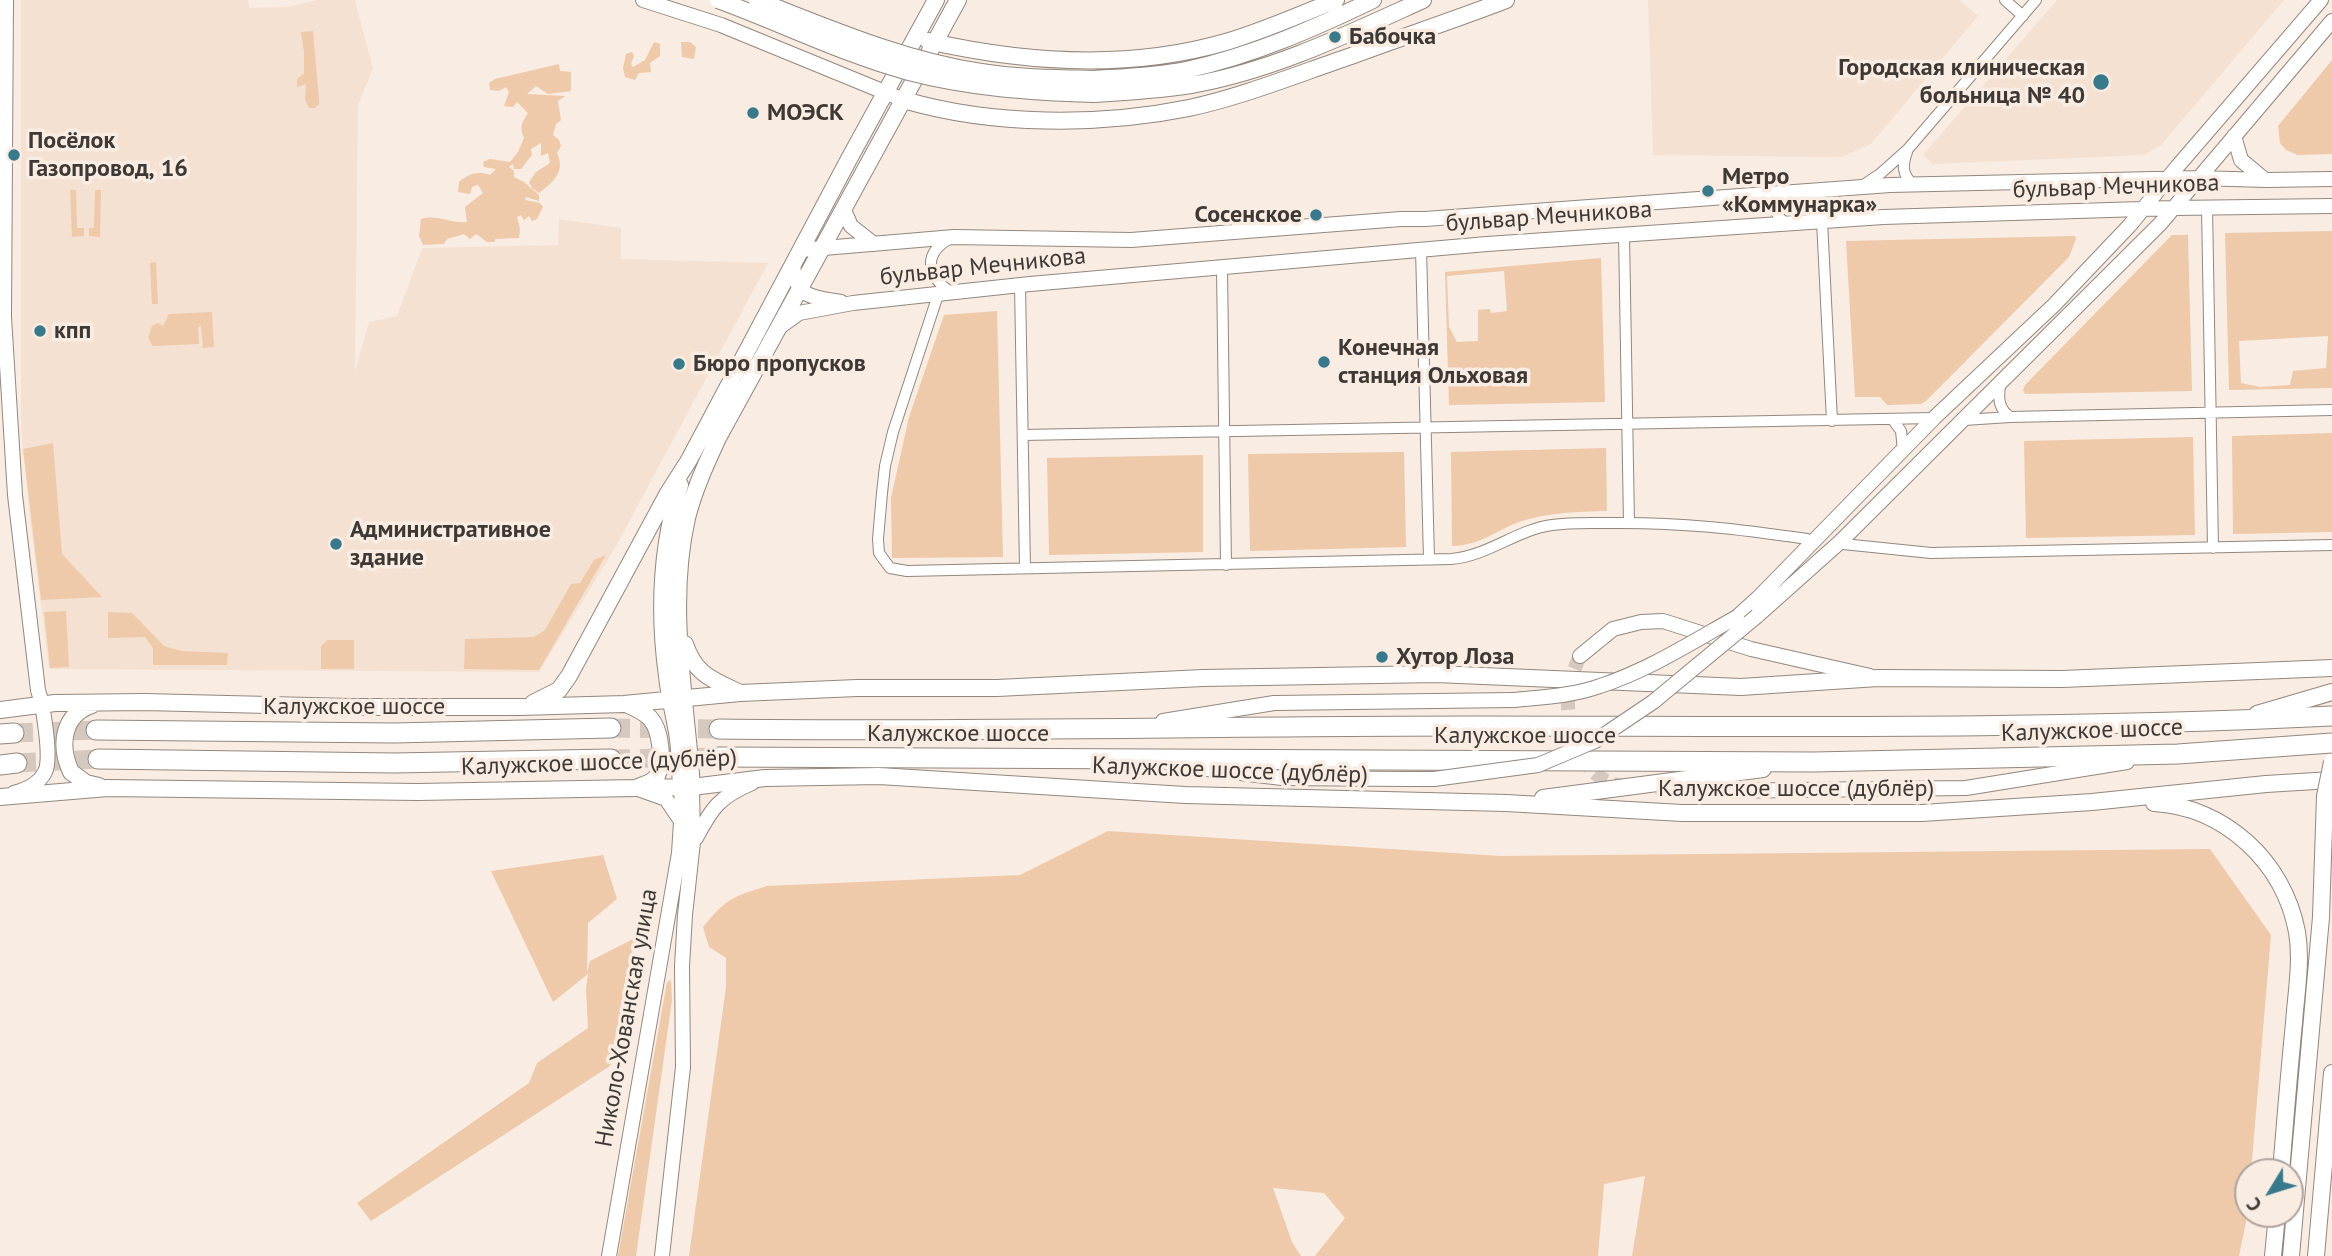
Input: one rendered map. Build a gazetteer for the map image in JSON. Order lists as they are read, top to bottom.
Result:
{
  "streets": {
    "highway": ["Калужское шоссе"],
    "main road": ["Калужское шоссе (дублёр)"],
    "street": ["бульвар Мечникова", "Николо-Хованская улица"]
  },
  "crossings": [
    ["Калужское шоссе (дублёр)", "Николо-Хованская улица"]
  ],
  "places": [
    "Бабочка",
    "Городская клиническая больница № 40",
    "МОЭСК",
    "Посёлок Газопровод, 16",
    "Метро «Коммунарка»",
    "Сосенское",
    "кпп",
    "Конечная станция Ольховая",
    "Бюро пропусков",
    "Административное здание",
    "Хутор Лоза"
  ],
  "north": "bottom left"
}
